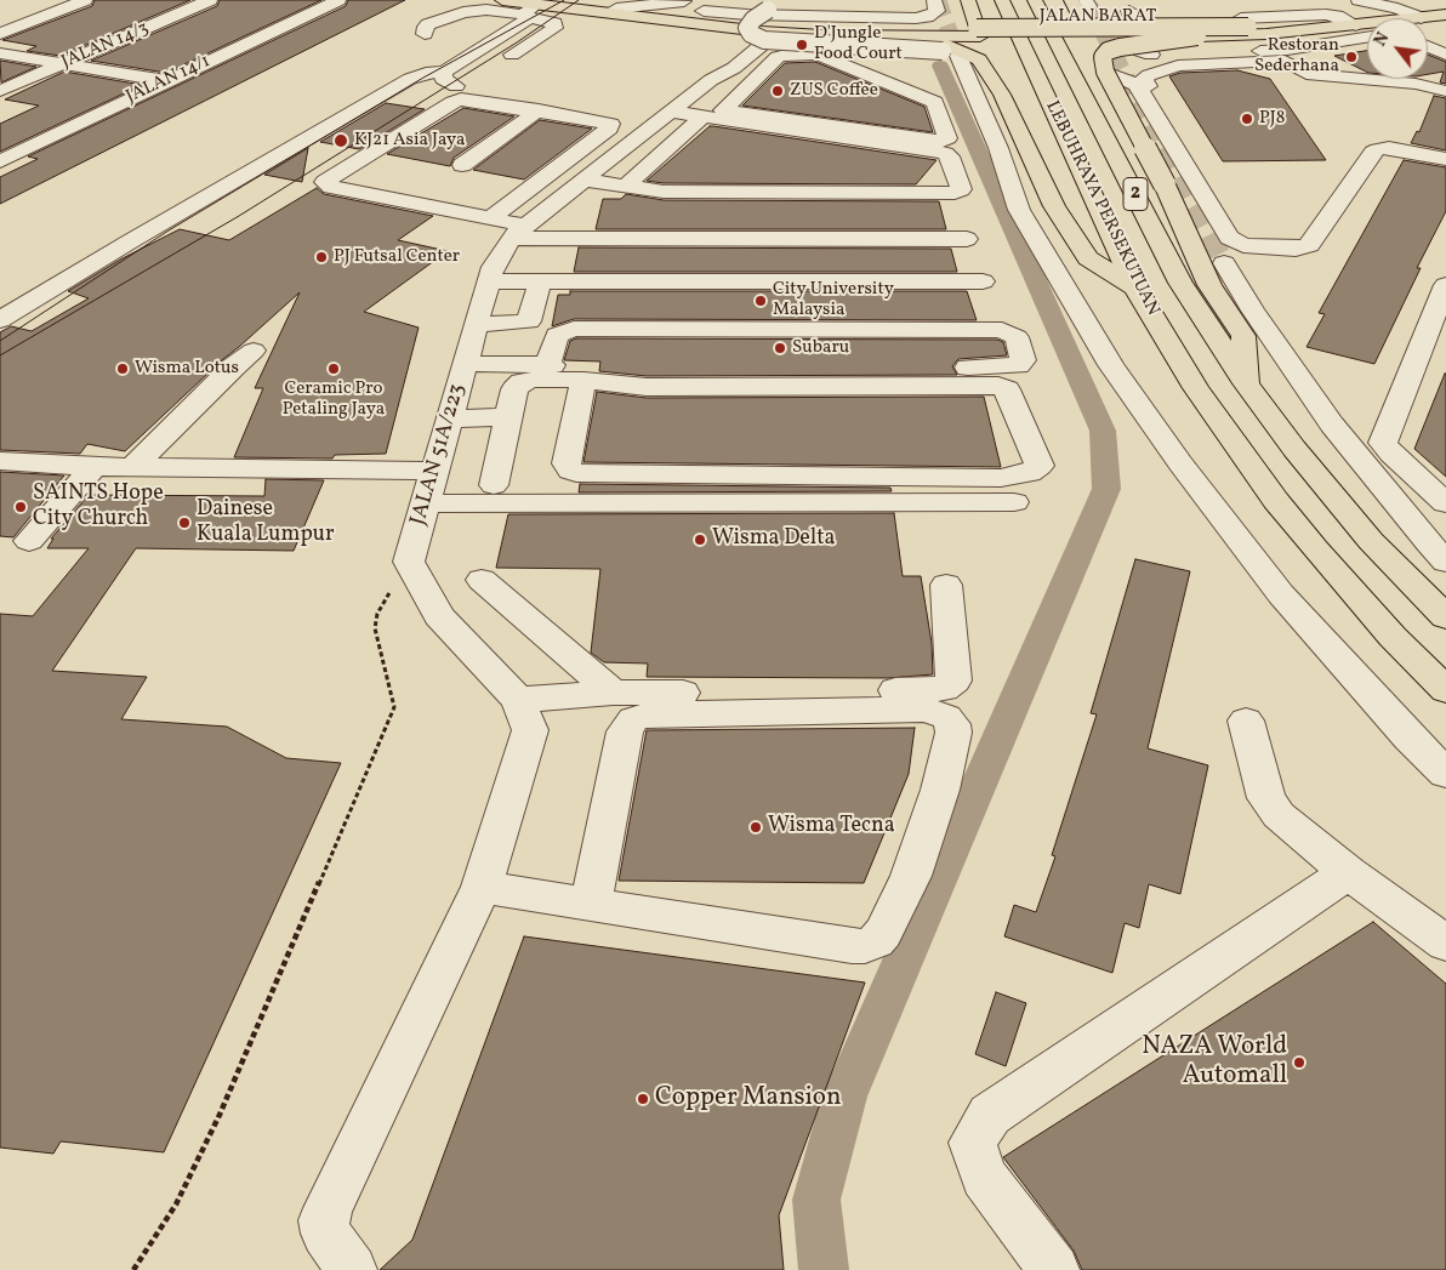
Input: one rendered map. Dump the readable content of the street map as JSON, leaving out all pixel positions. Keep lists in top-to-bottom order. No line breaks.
{"streets":{"main road":["JALAN BARAT","2","LEBUHRAYA PERSEKUTUAN"],"street":["JALAN 14/3","JALAN 14/1","JALAN 51A/223"]},"places":["D'Jungle Food Court","Restoran Sederhana","ZUS Coffee","PJ8","KJ21 Asia Jaya","PJ Futsal Center","City University Malaysia","Subaru","Wisma Lotus","Ceramic Pro Petaling Jaya","SAINTS Hope City Church","Dainese Kuala Lumpur","Wisma Delta","Wisma Tecna","NAZA World Automall","Copper Mansion"],"north":"top left"}
